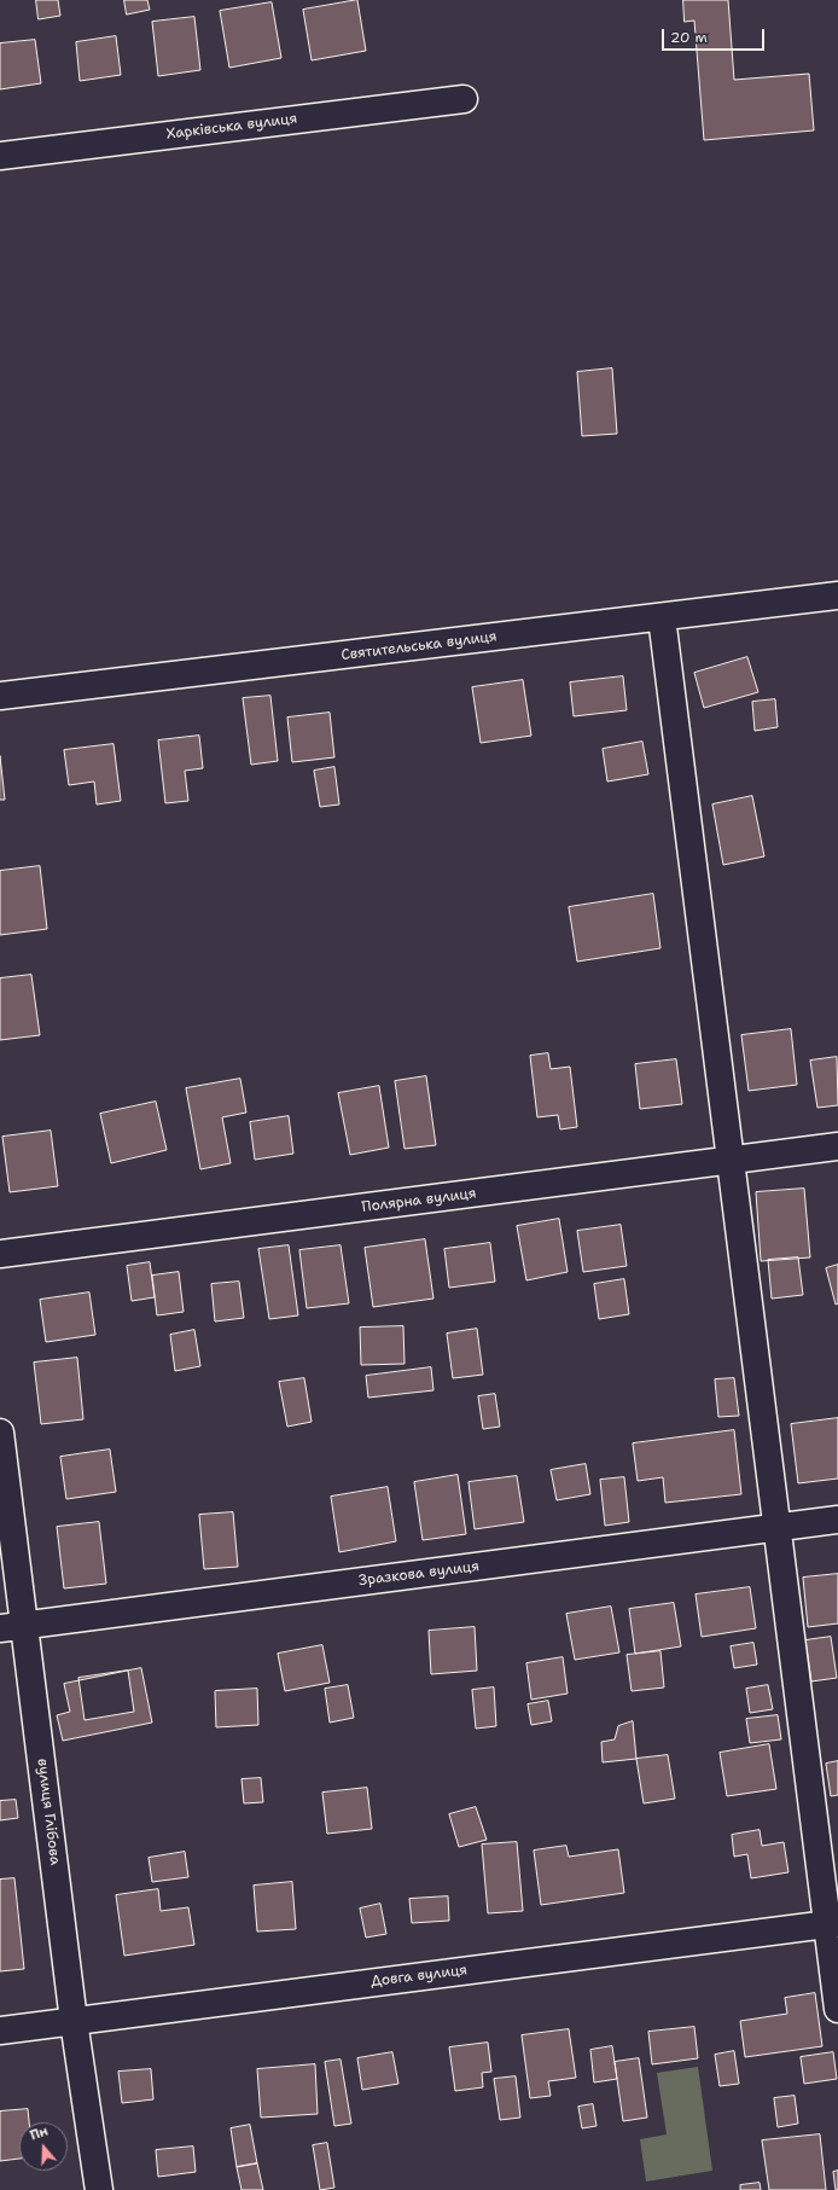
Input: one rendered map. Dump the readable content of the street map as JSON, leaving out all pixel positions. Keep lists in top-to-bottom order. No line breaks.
{"streets":{"street":["Харківська вулиця","Святительська вулиця","Полярна вулиця","Зразкова вулиця","вулиця Глібова","Довга вулиця"]},"crossings":[["Зразкова вулиця","вулиця Глібова"],["вулиця Глібова","Довга вулиця"]],"scale_bar":"20 m","north":"top"}
